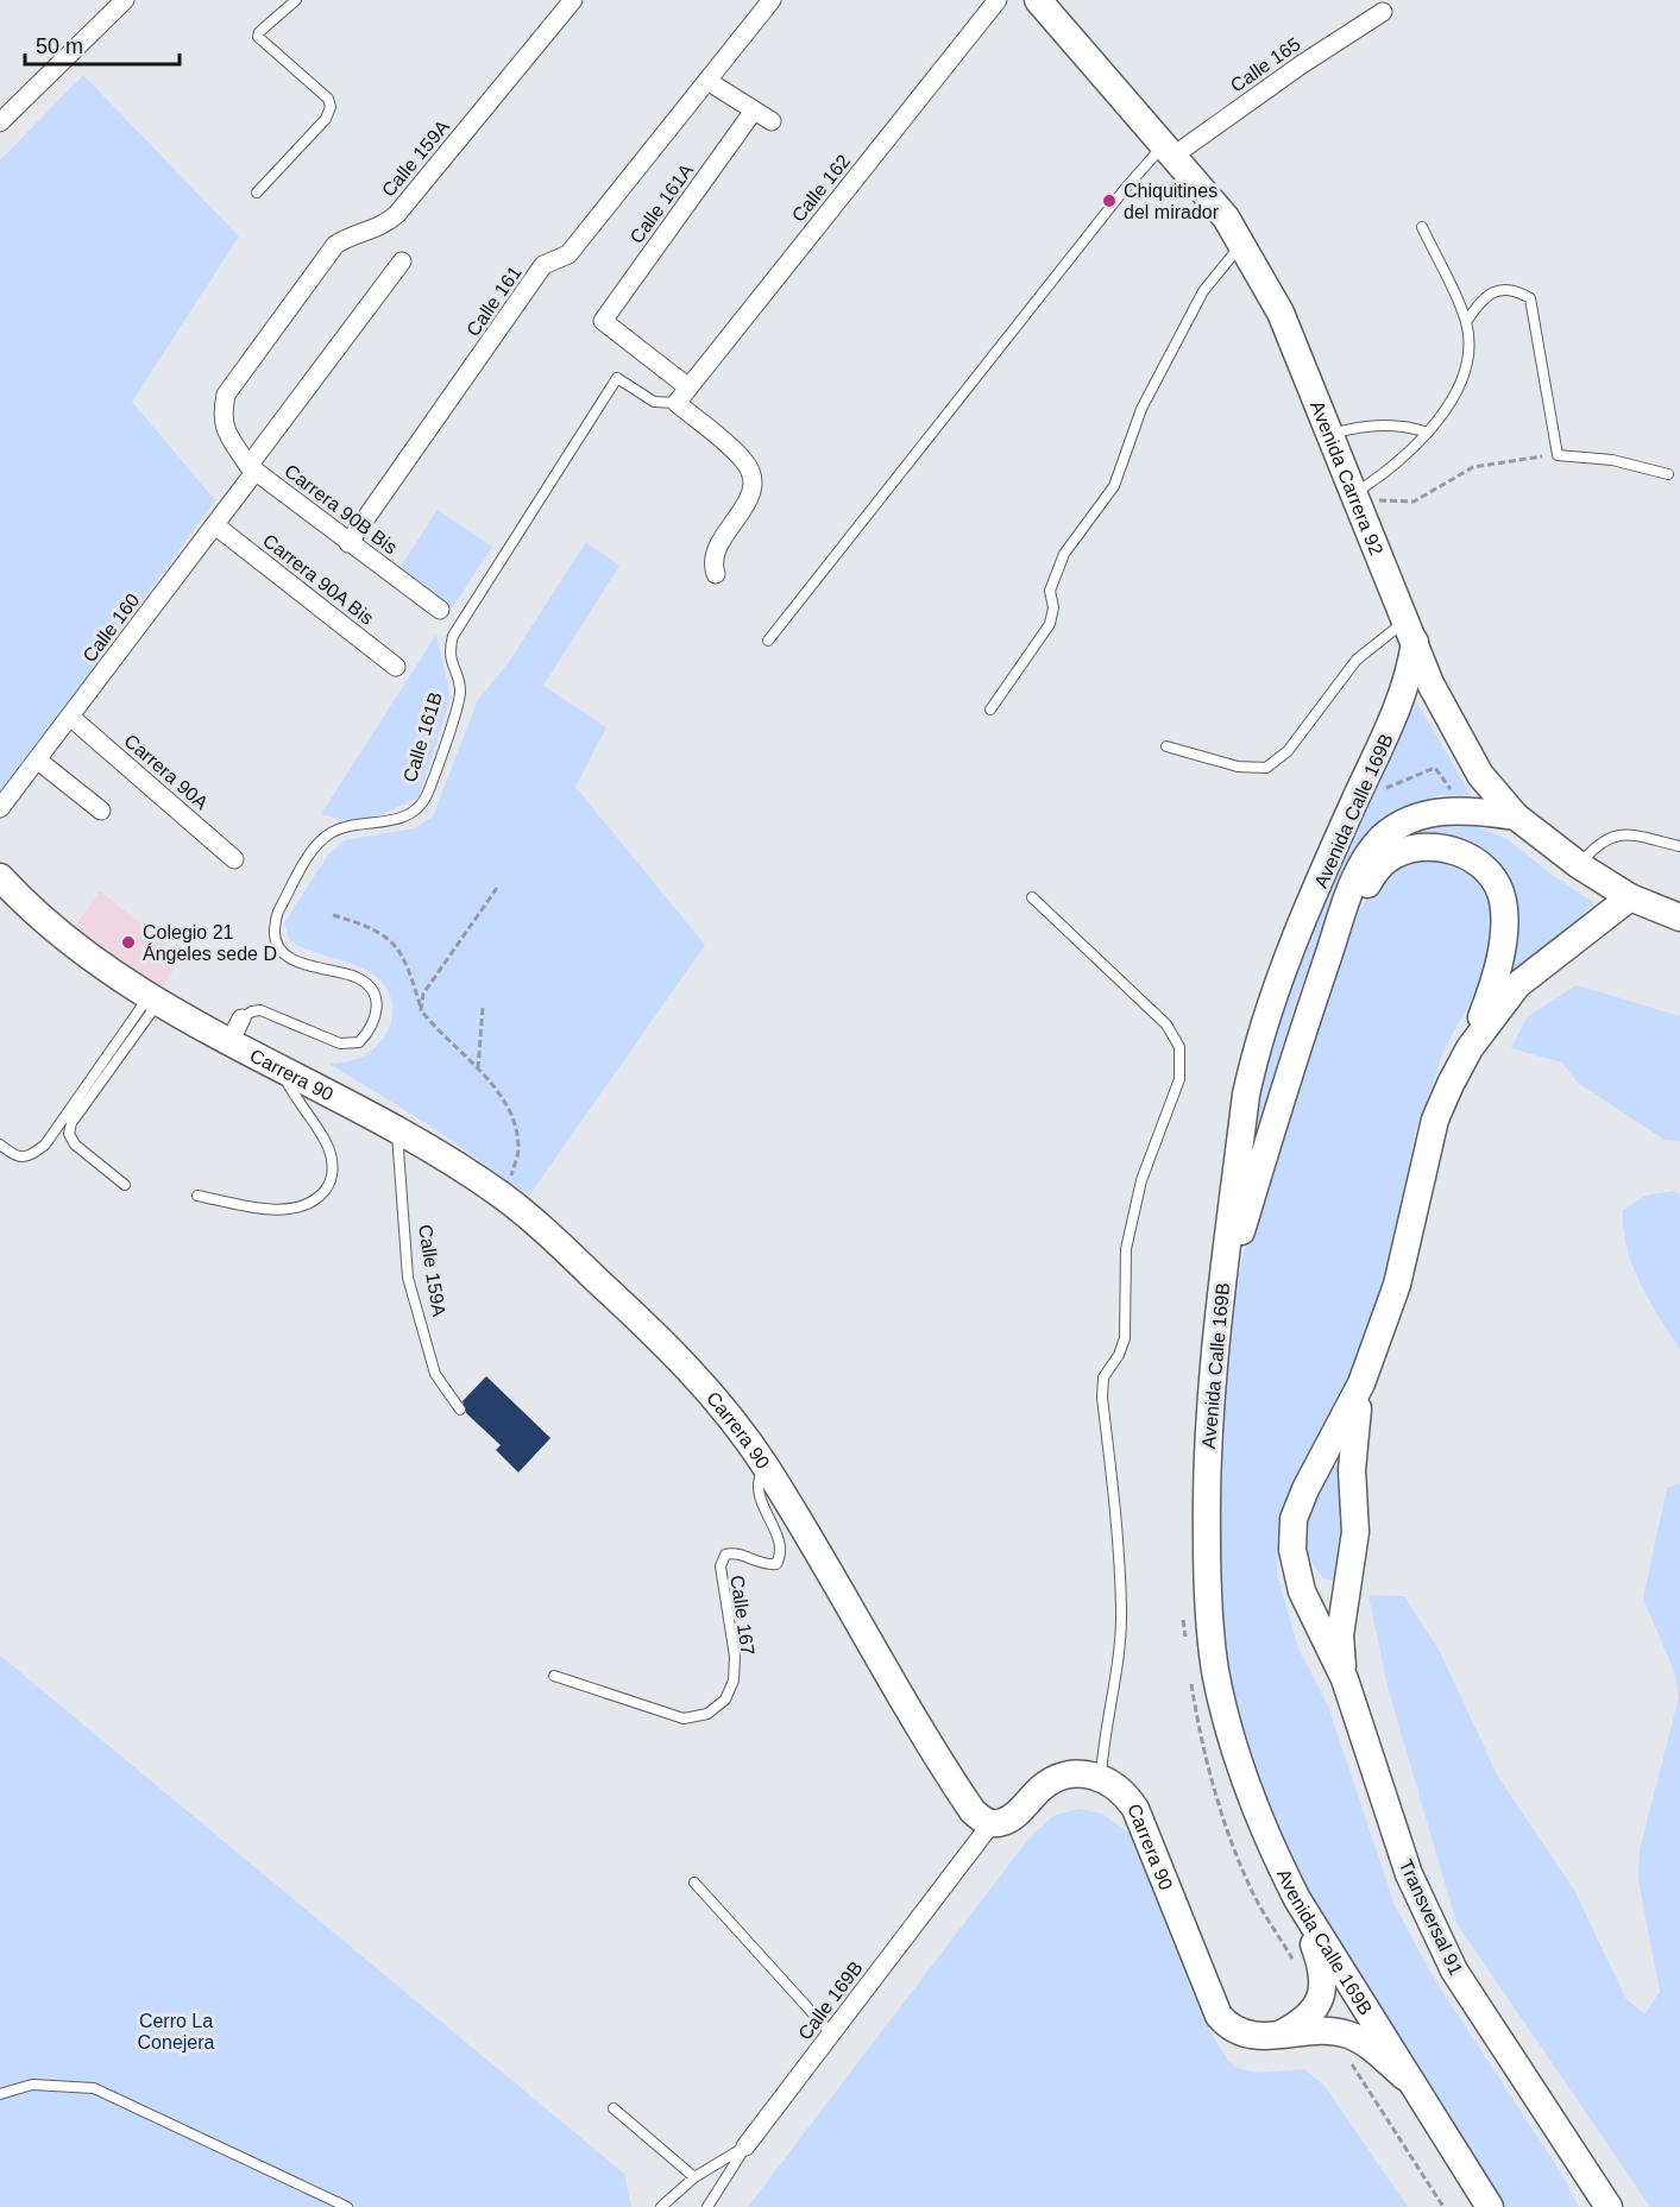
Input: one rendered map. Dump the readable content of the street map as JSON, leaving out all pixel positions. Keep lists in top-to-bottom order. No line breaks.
{"streets":{"main road":["Avenida Carrera 92","Avenida Calle 169B","Carrera 90","Transversal 91"],"street":["Calle 165","Calle 159A","Calle 162","Calle 161A","Calle 161","Carrera 90B Bis","Carrera 90A Bis","Calle 160","Carrera 90A","Calle 169B"],"lane":["Calle 161B","Calle 167"]},"crossings":[["Calle 165","Avenida Carrera 92"],["Calle 159A","Carrera 90B Bis"],["Calle 159A","Carrera 90"],["Calle 162","Calle 161A"],["Calle 162","Calle 161B"],["Calle 161","Carrera 90B Bis"],["Avenida Carrera 92","Avenida Calle 169B"],["Carrera 90B Bis","Calle 160"],["Carrera 90A Bis","Calle 160"],["Calle 160","Carrera 90A"],["Calle 161B","Carrera 90"],["Avenida Calle 169B","Carrera 90"],["Carrera 90","Calle 167"],["Carrera 90","Calle 169B"]],"parks":["Cerro La Conejera"],"places":["Chiquitines del mirador","Colegio 21 Ángeles sede D"],"scale_bar":"50 m"}
